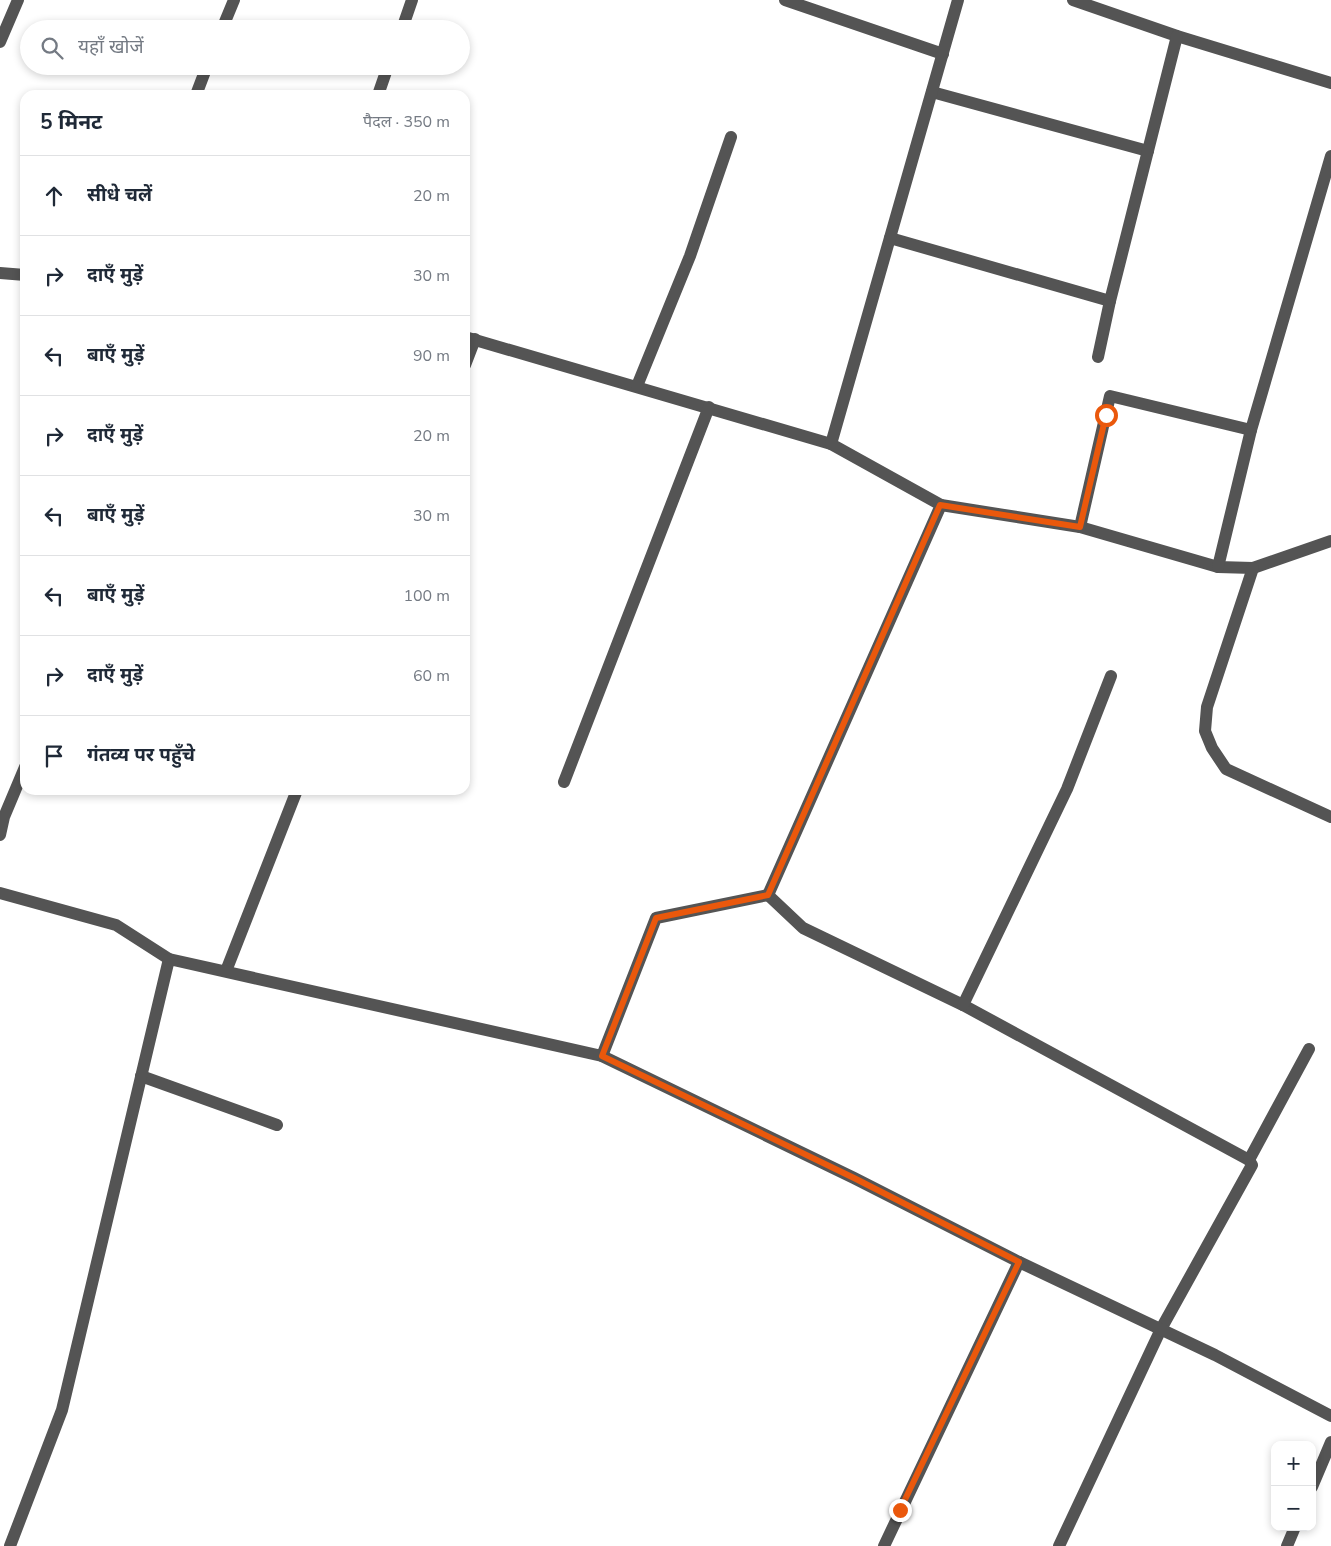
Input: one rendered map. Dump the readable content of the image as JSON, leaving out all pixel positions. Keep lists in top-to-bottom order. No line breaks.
{"page":{"search":"यहाँ खोजें","heading":["5 मिनट","पैदल · 350 m"],"list":[["सीधे चलें","20 m"],["दाएँ मुड़ें","30 m"],["बाएँ मुड़ें","90 m"],["दाएँ मुड़ें","20 m"],["बाएँ मुड़ें","30 m"],["बाएँ मुड़ें","100 m"],["दाएँ मुड़ें","60 m"],"गंतव्य पर पहुँचे"],"map_buttons":["+","−"]}}
